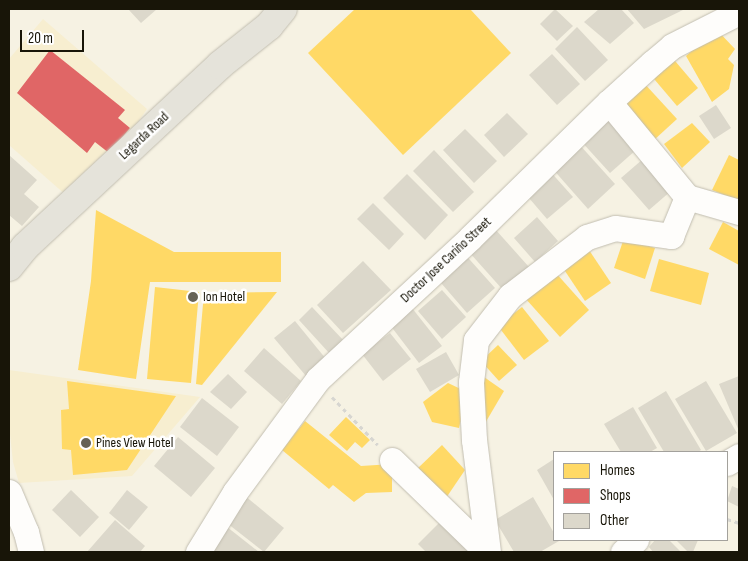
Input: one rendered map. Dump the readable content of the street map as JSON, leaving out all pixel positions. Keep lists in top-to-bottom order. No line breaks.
{"streets":{"main road":["Legarda Road"],"street":["Doctor Jose Cariño Street"]},"places":["Ion Hotel","Pines View Hotel"],"legend":["Homes","Shops","Other"],"scale_bar":"20 m"}
